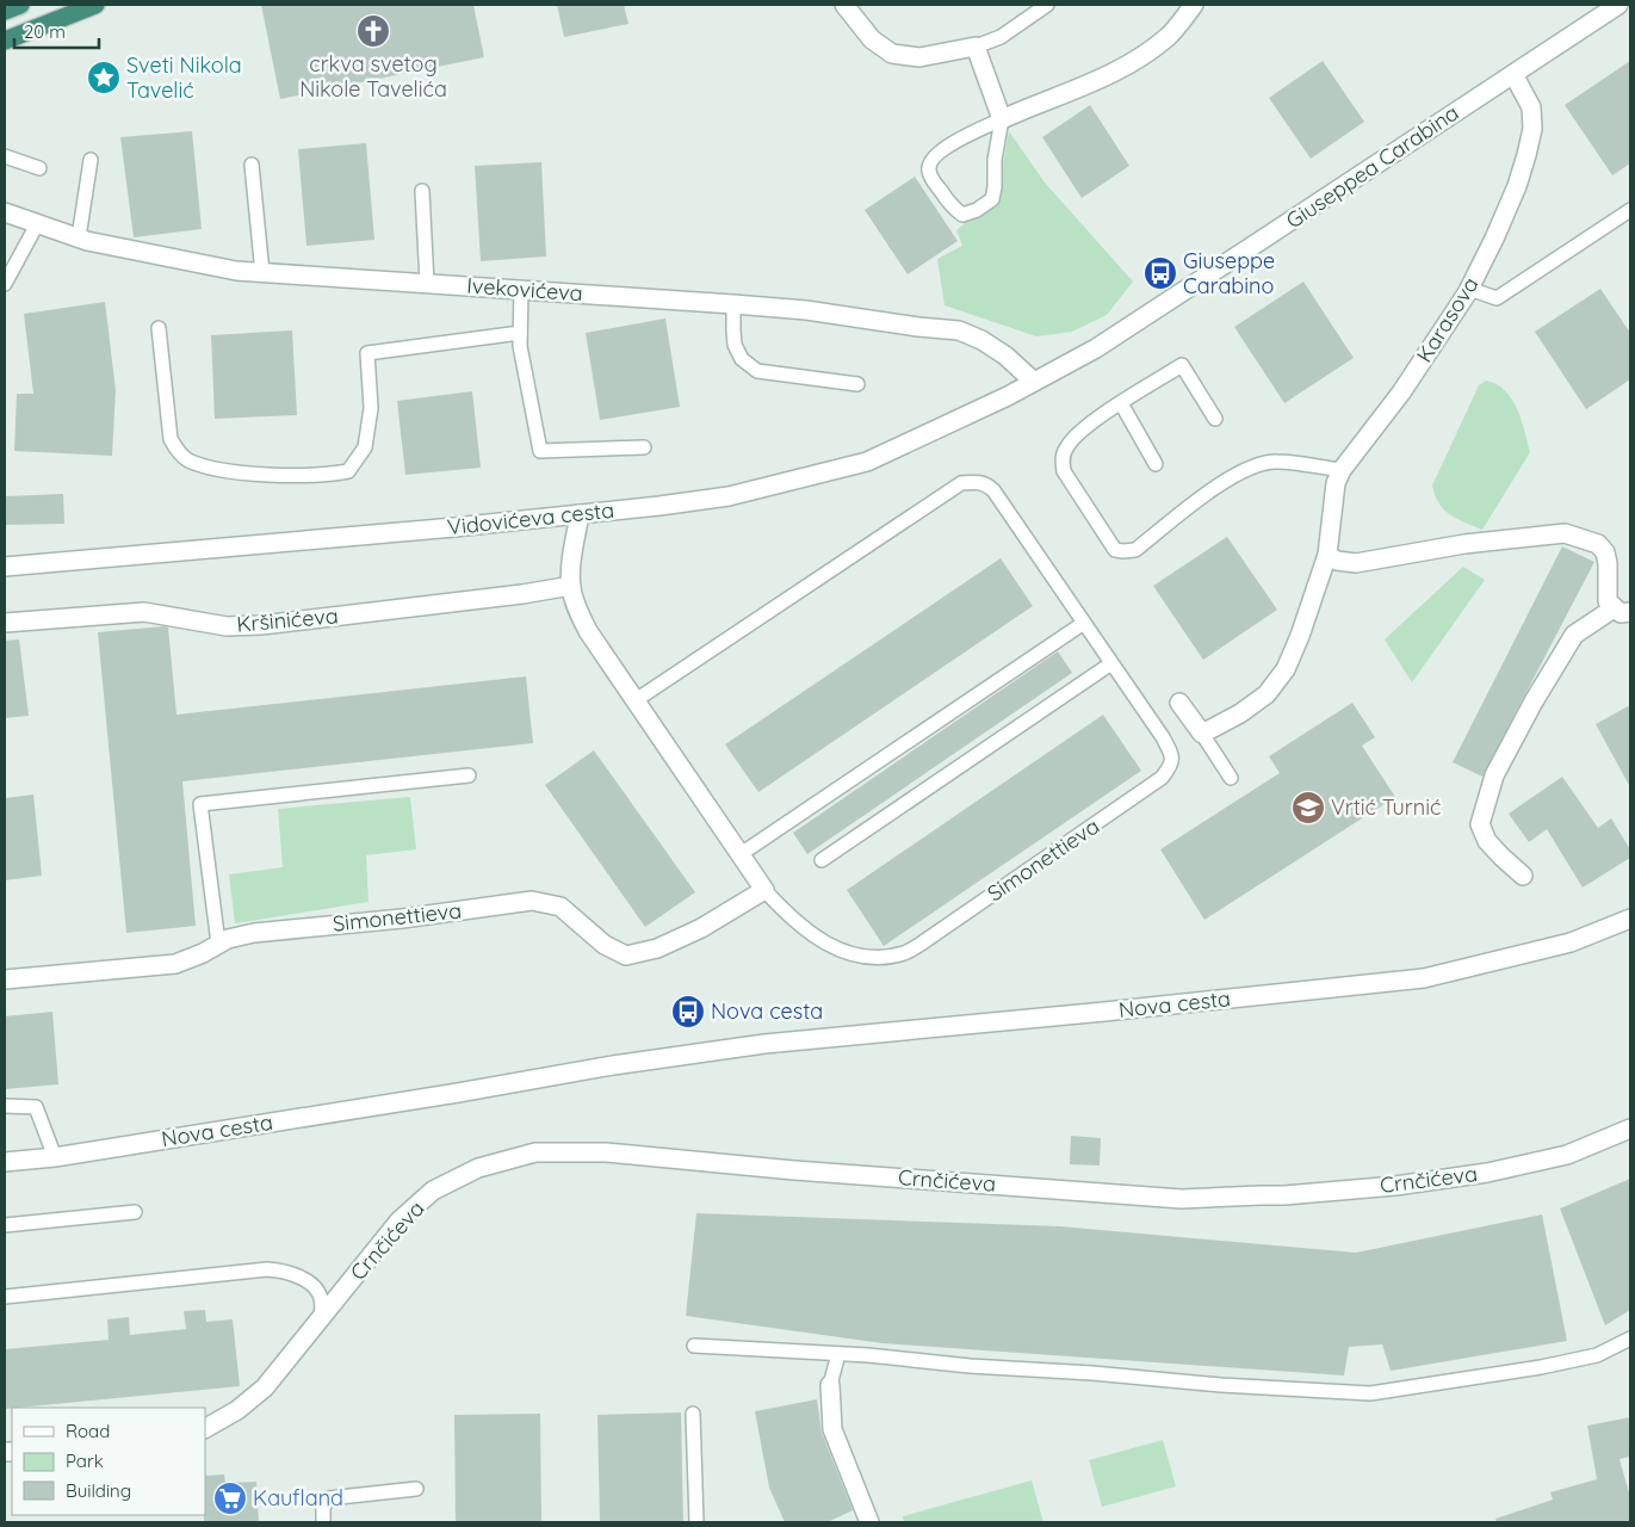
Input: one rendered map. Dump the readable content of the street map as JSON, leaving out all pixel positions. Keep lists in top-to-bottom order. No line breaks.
{"streets":{"street":["Giuseppea Carabina","Ivekovićeva","Karasova","Vidovićeva cesta","Kršinićeva","Simonettieva","Nova cesta","Crnčićeva"]},"crossings":[["Giuseppea Carabina","Ivekovićeva"],["Giuseppea Carabina","Karasova"],["Giuseppea Carabina","Vidovićeva cesta"],["Ivekovićeva","Vidovićeva cesta"],["Vidovićeva cesta","Simonettieva"],["Kršinićeva","Simonettieva"]],"places":{"church":["crkva svetog Nikole Tavelića"],"place":["Sveti Nikola Tavelić"],"bus stop":["Giuseppe Carabino","Nova cesta"],"school or university":["Vrtić Turnić"],"supermarket":["Kaufland"]},"legend":["Road","Park","Building"],"scale_bar":"20 m"}
